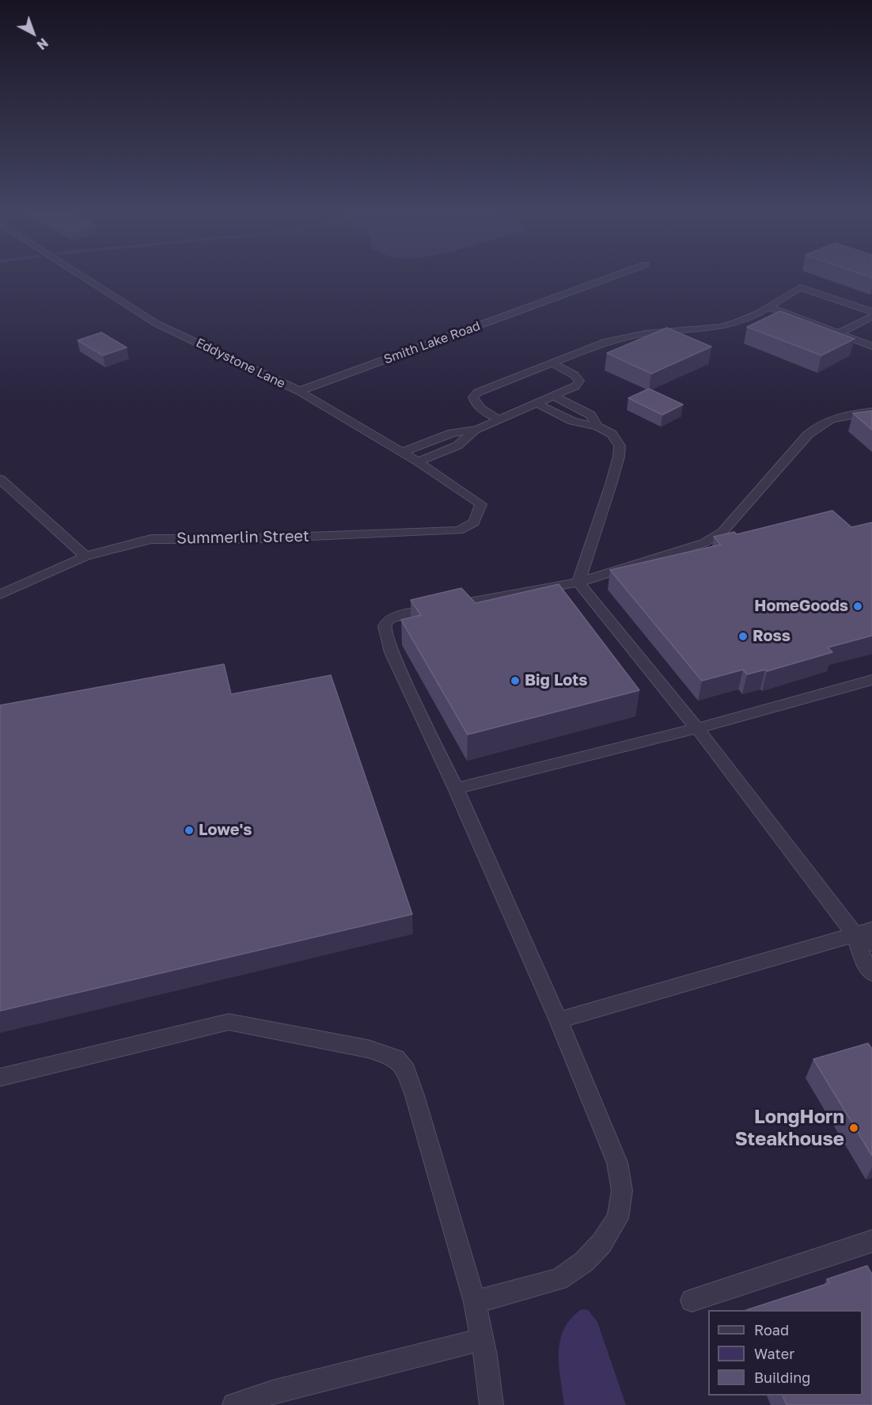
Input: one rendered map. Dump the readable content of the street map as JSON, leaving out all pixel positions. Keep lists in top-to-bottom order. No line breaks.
{"streets":{"street":["Smith Lake Road","Eddystone Lane","Summerlin Street"]},"crossings":[["Smith Lake Road","Eddystone Lane"],["Eddystone Lane","Summerlin Street"]],"places":["HomeGoods","Ross","Big Lots","Lowe's","LongHorn Steakhouse"],"legend":["Road","Water","Building"],"north":"bottom right"}
